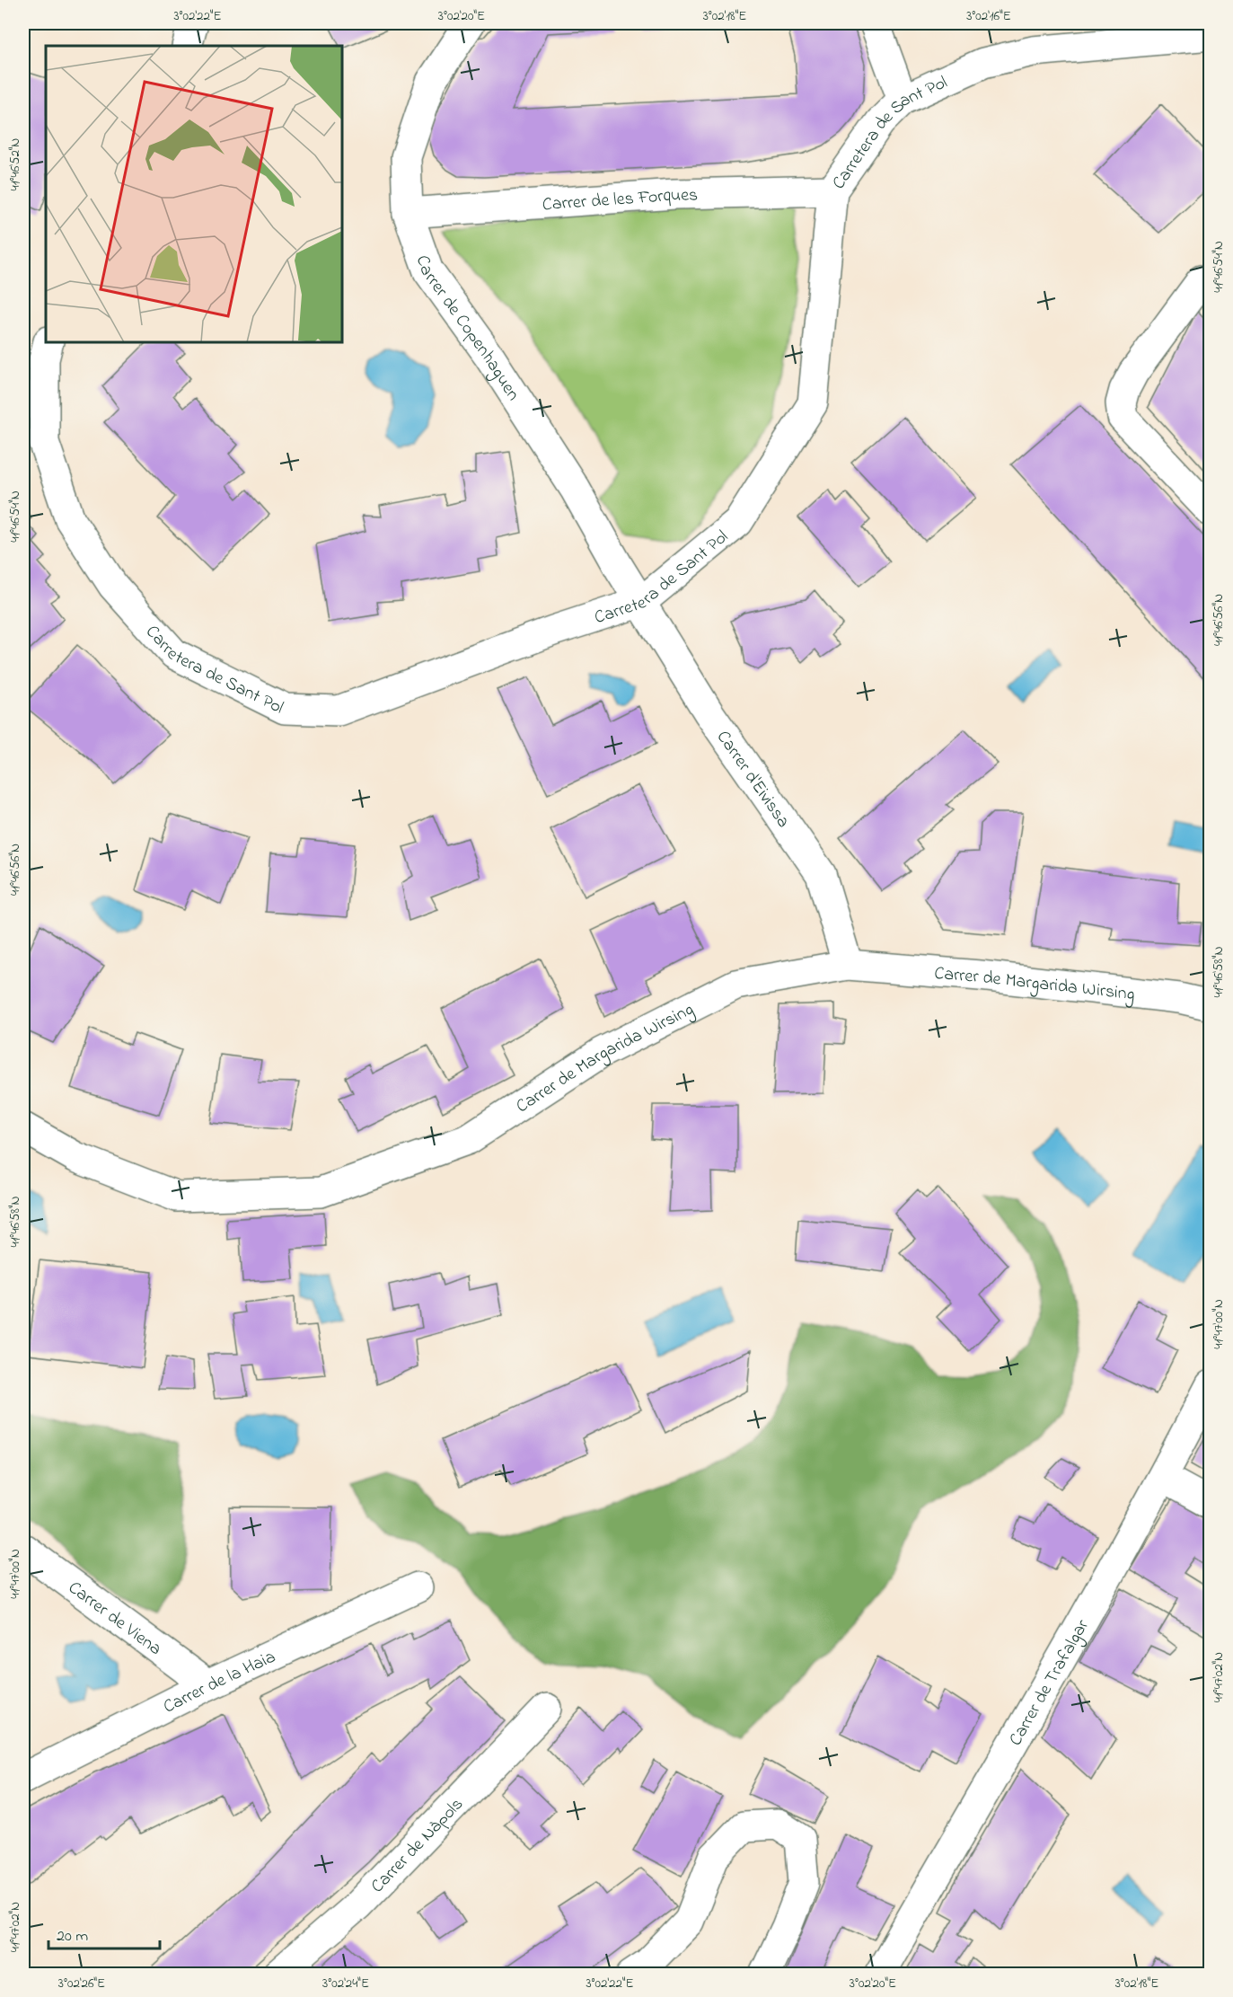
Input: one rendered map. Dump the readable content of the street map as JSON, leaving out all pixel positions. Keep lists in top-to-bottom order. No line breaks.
{"streets":{"street":["Carretera de Sant Pol","Carrer de les Forques","Carrer de Copenhaguen","Carrer d'Eivissa","Carrer de Margarida Wirsing","Carrer de Viena","Carrer de la Haia","Carrer de Trafalgar","Carrer de Nàpols"]},"crossings":[["Carretera de Sant Pol","Carrer de les Forques"],["Carretera de Sant Pol","Carrer de Copenhaguen"],["Carretera de Sant Pol","Carrer d'Eivissa"],["Carrer de les Forques","Carrer de Copenhaguen"],["Carrer de Copenhaguen","Carrer d'Eivissa"],["Carrer d'Eivissa","Carrer de Margarida Wirsing"],["Carrer de Viena","Carrer de la Haia"]],"scale_bar":"20 m","coordinates":["3°02'22\"E","3°02'20\"E","3°02'18\"E","3°02'16\"E","41°46'52\"N","41°46'54\"N","41°46'56\"N","41°46'58\"N","41°47'00\"N","41°47'02\"N","3°02'26\"E","3°02'24\"E"]}
